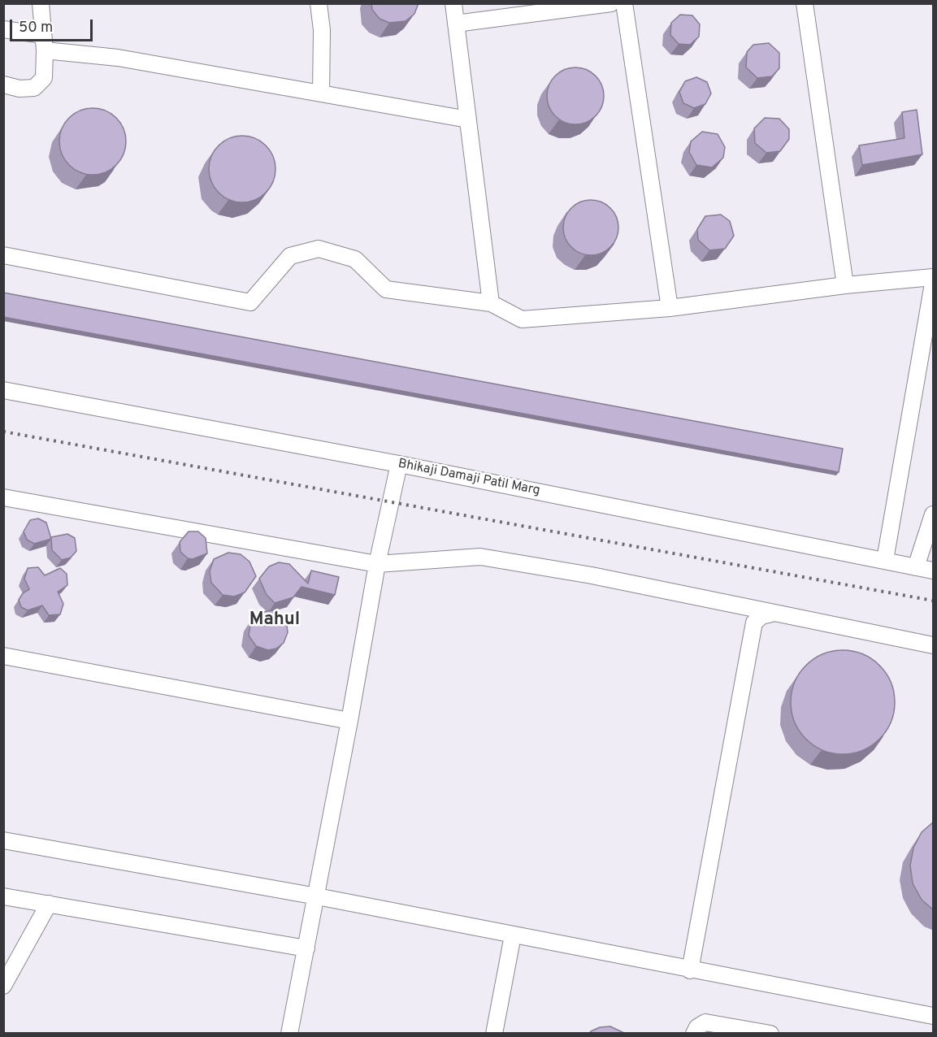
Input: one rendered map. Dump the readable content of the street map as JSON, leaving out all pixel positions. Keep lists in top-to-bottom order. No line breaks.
{"streets":{"street":["Bhikaji Damaji Patil Marg"]},"districts":["Mahul"],"scale_bar":"50 m"}
